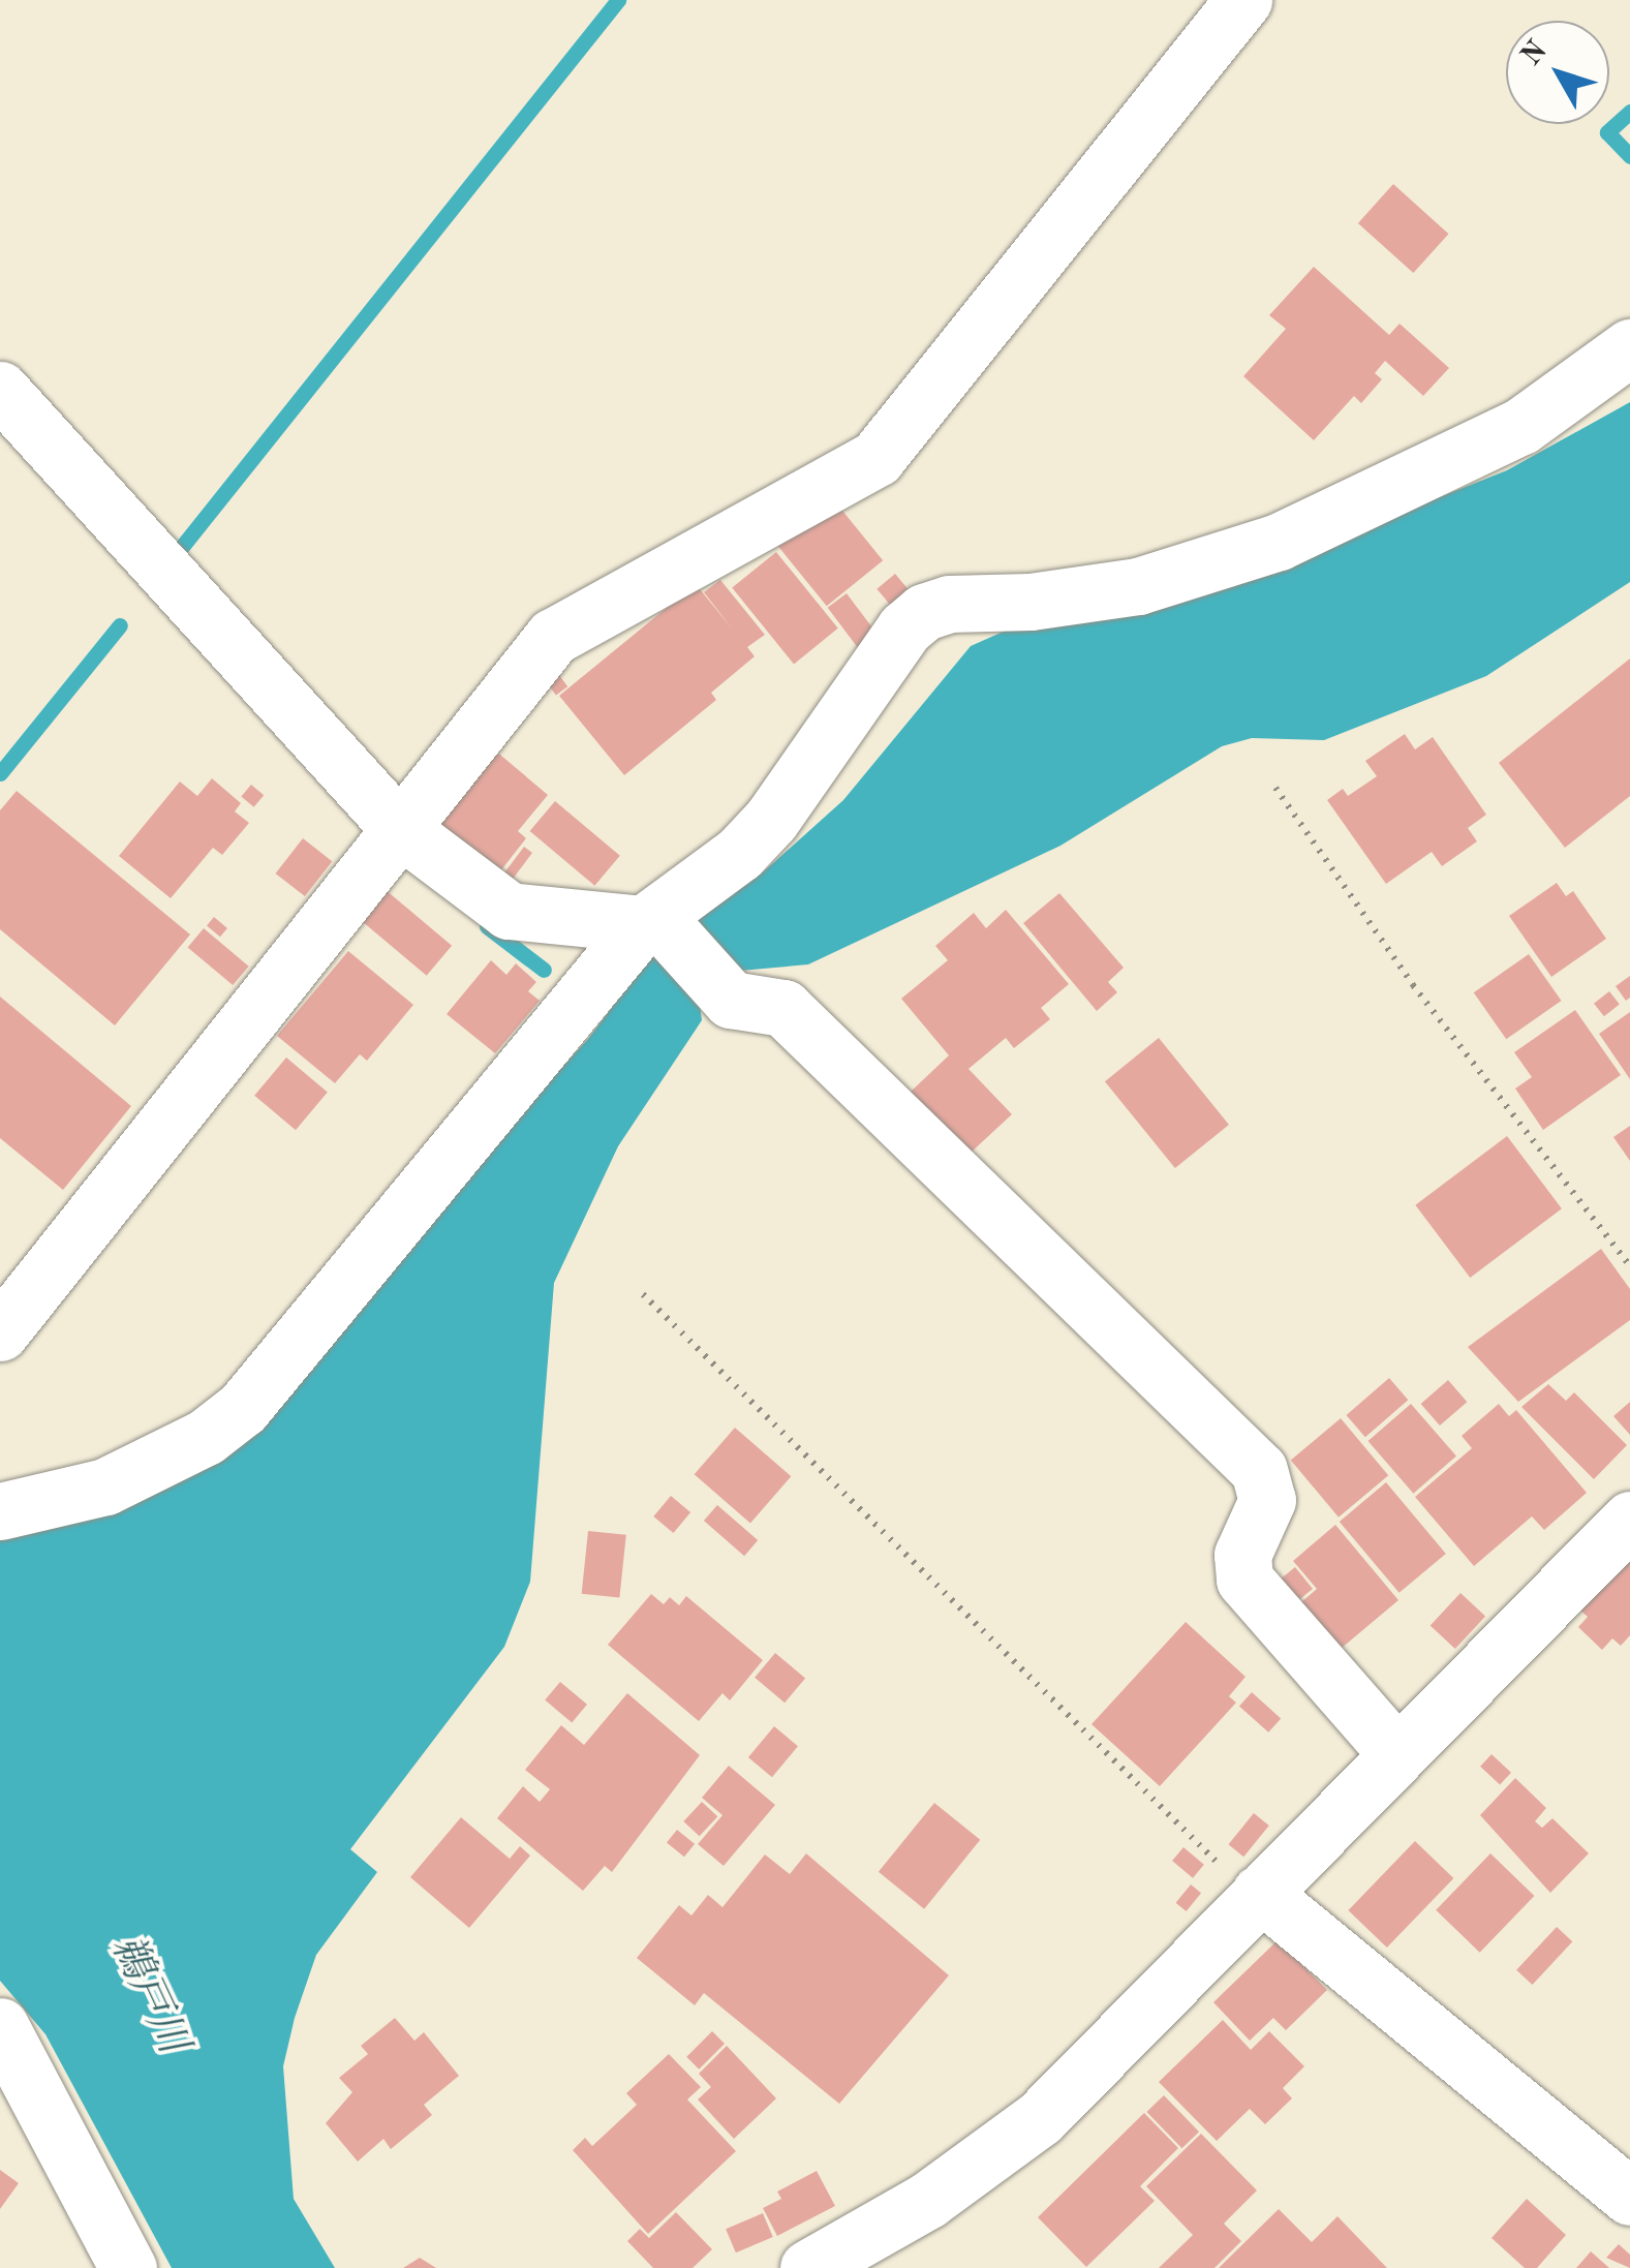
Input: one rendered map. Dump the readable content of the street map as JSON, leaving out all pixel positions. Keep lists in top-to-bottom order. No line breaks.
{"water":["鵜戸川"],"north":"top left"}
